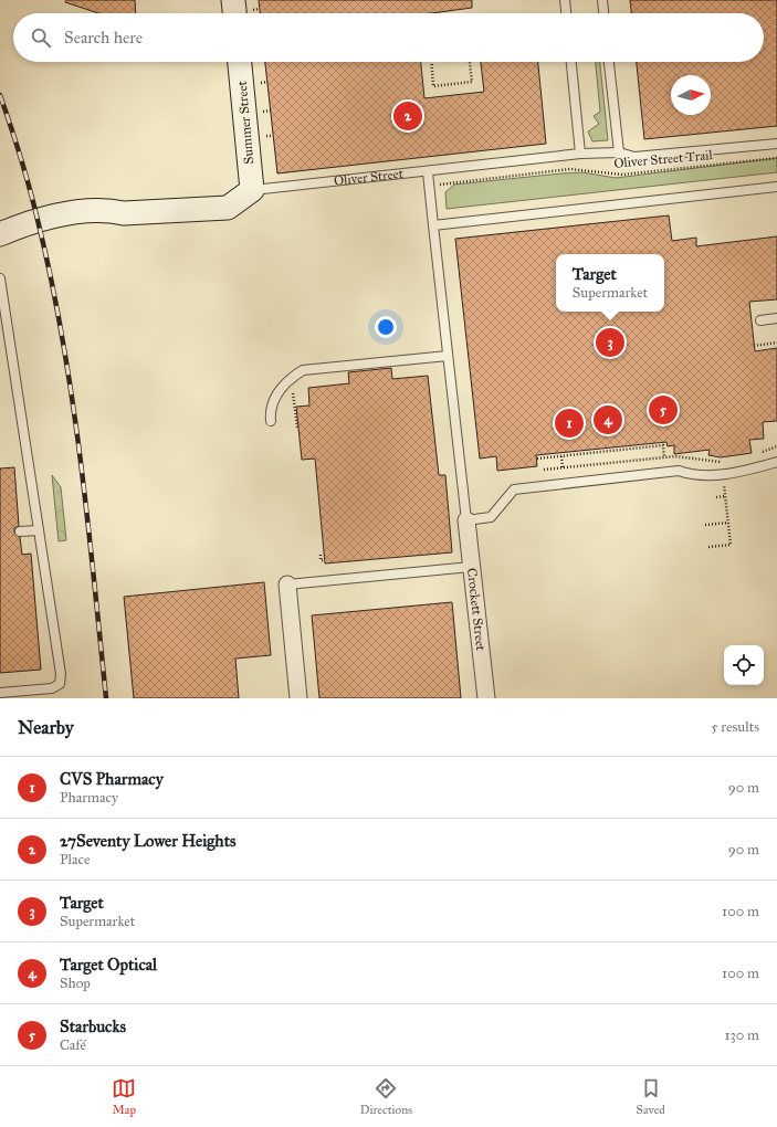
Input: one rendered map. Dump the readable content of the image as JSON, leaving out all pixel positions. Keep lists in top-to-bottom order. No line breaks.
{"streets":{"street":["Summer Street","Crockett Street"],"lane":["Oliver Street"],"path":["Oliver Street Trail"]},"crossings":[["Summer Street","Oliver Street"]],"north":"right","page":{"search":"Search here","pins":["2","3","5","4","1"],"popup":["Target","Supermarket"],"heading":["Nearby","5 results"],"list":[{"mark":"1","name":"CVS Pharmacy","note":"Pharmacy","value":"90 m"},{"mark":"2","name":"27Seventy Lower Heights","note":"Place","value":"90 m"},{"mark":"3","name":"Target","note":"Supermarket","value":"100 m"},{"mark":"4","name":"Target Optical","note":"Shop","value":"100 m"},{"mark":"5","name":"Starbucks","note":"Café","value":"130 m"}],"nav":["Map","Directions","Saved"]}}
